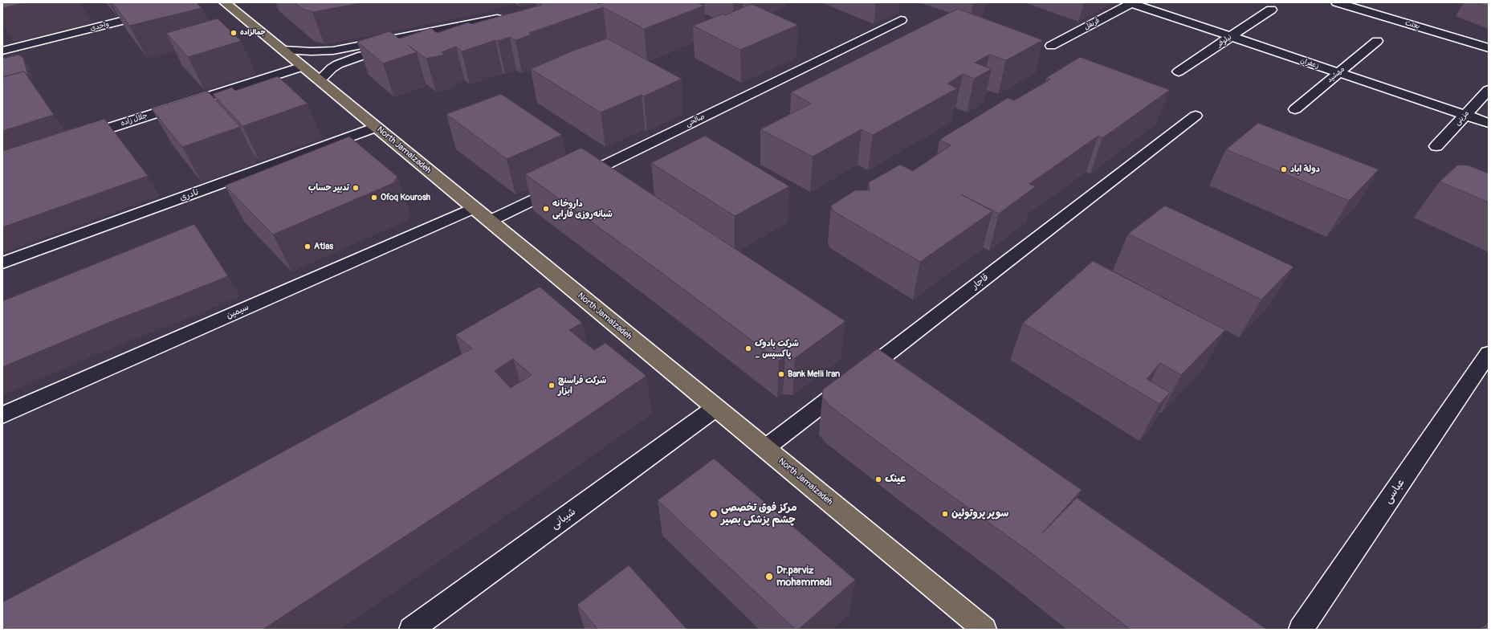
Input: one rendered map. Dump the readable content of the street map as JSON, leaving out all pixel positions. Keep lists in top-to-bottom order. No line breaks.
{"streets":{"main road":["North Jamalzadeh"],"street":["قرنفل","بعثت","واحدی","نیلوفر","زعفران","مهشید","مزینی","جلال زاده","صالحی","نادری","قاجار","سیمین","عباسی","شیبانی"]},"crossings":[["قرنفل","زعفران"],["نیلوفر","زعفران"],["زعفران","مهشید"],["زعفران","مزینی"],["جلال زاده","North Jamalzadeh"],["صالحی","North Jamalzadeh"],["North Jamalzadeh","نادری"],["North Jamalzadeh","قاجار"],["North Jamalzadeh","سیمین"],["North Jamalzadeh","شیبانی"]],"places":["جمالزاده","دولة اباد","تدبیر حساب","Ofoq Kourosh","داروخانه شبانه‌روزی فارابی","Atlas","شرکت بادوک _ پاکسیس","Bank Melli Iran","شرکت فراسنج ابزار","عینک","مرکز فوق تخصصی چشم پزشکی بصیر","سوپر پروتوئین","Dr.parviz mohammadi"]}
